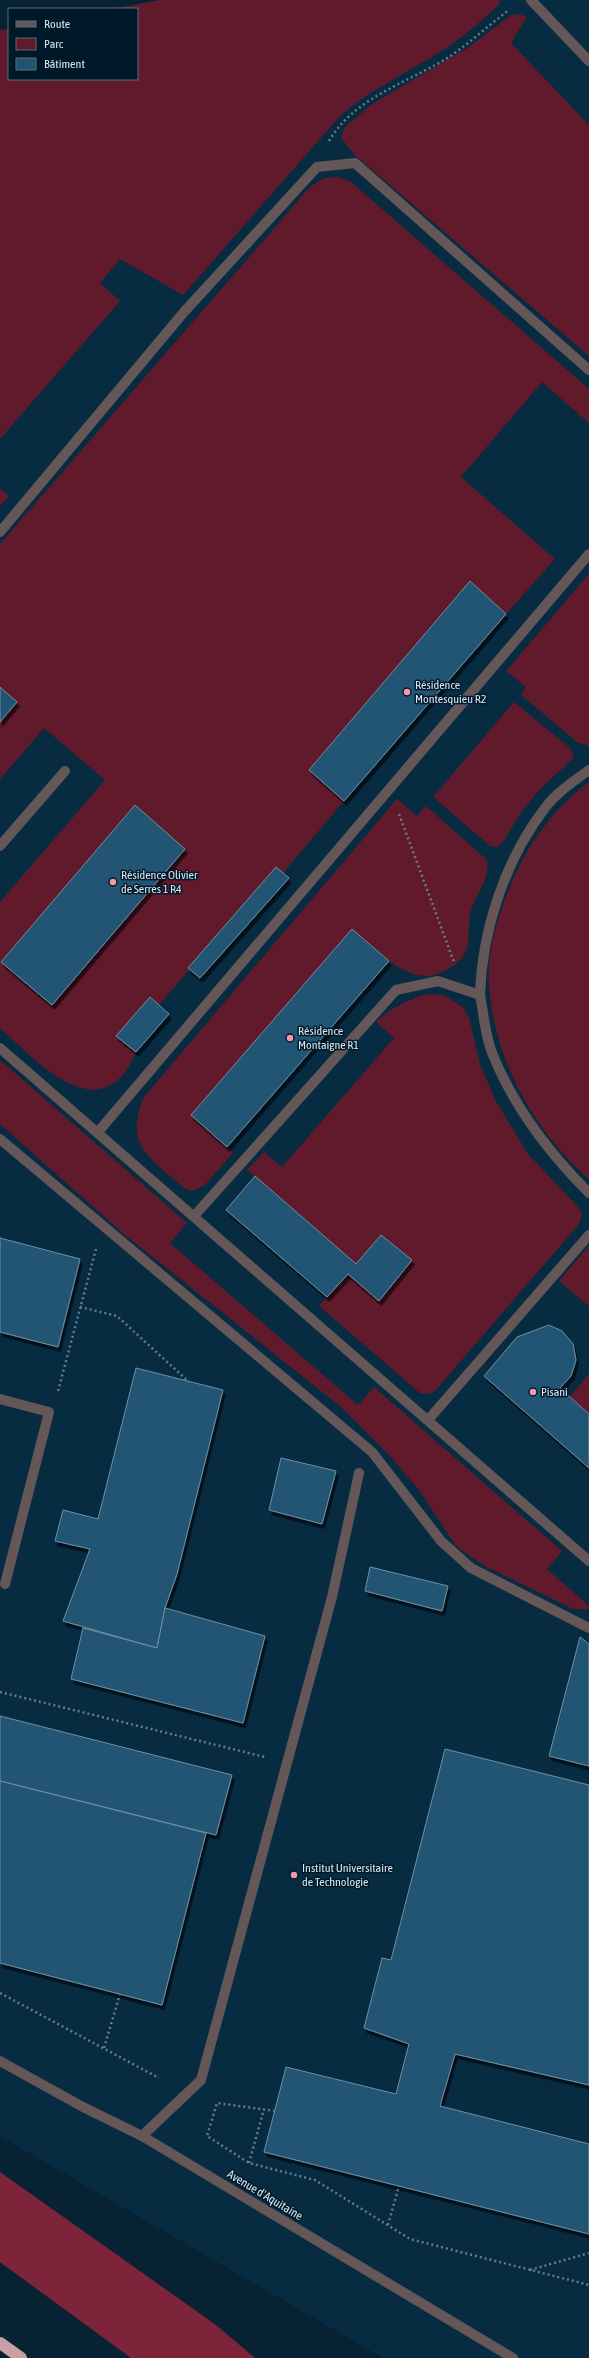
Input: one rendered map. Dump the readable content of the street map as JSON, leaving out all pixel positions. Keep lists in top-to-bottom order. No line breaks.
{"streets":{"street":["Avenue d'Aquitaine"]},"places":["Résidence Montesquieu R2","Résidence Olivier de Serres 1 R4","Résidence Montaigne R1","Pisani","Institut Universitaire de Technologie"],"legend":["Route","Parc","Bâtiment"]}
